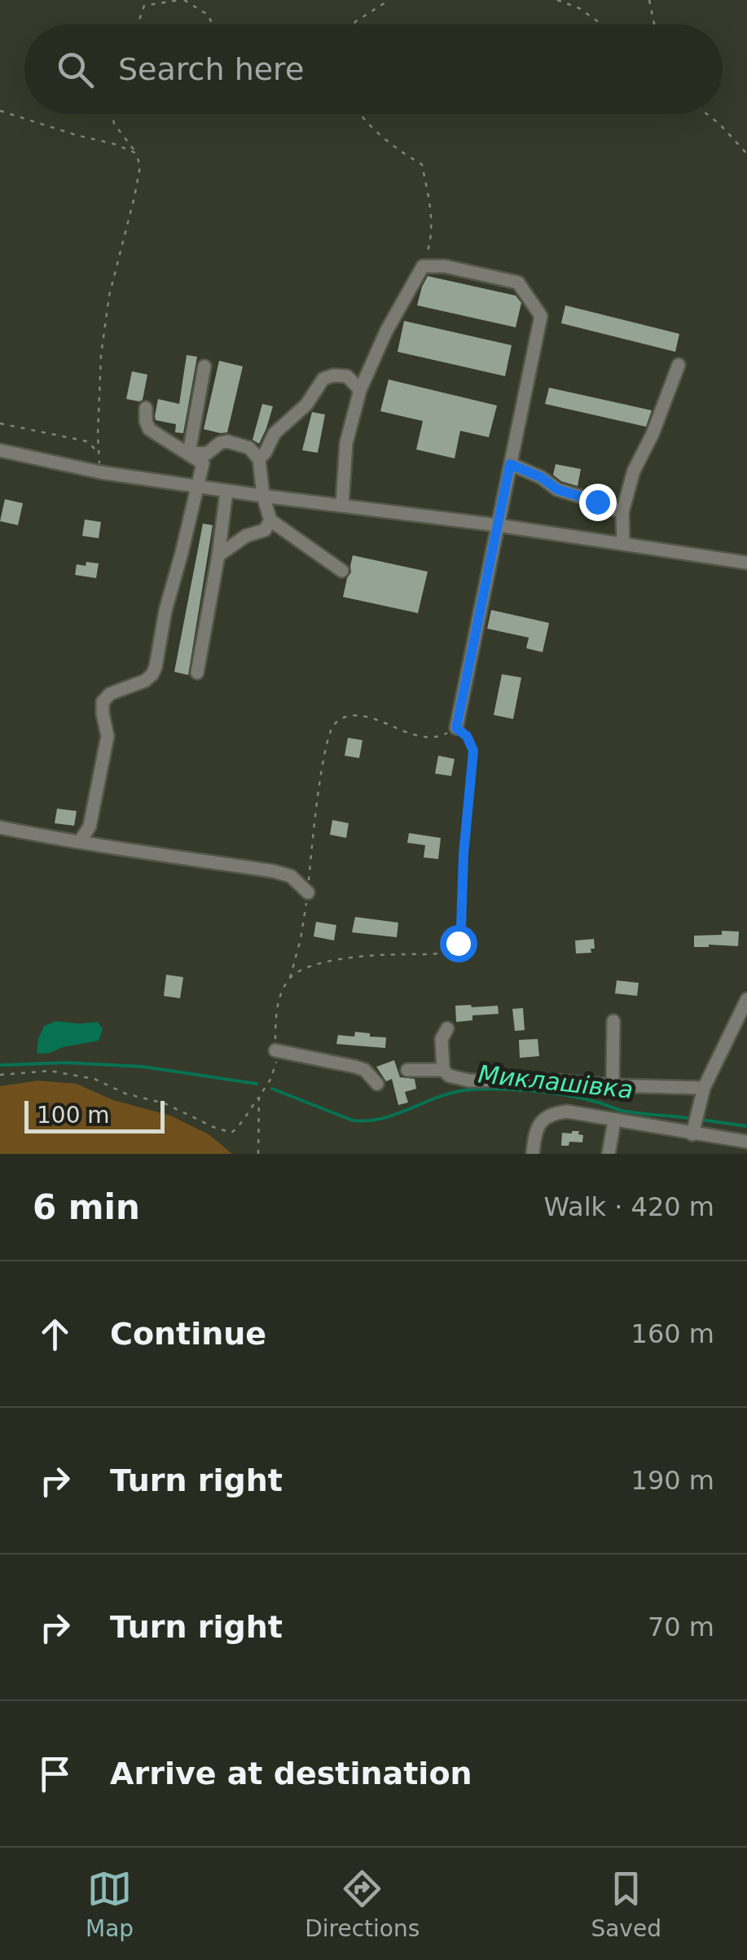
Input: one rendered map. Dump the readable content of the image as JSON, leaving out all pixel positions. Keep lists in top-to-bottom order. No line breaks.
{"water":["Миклашівка"],"scale_bar":"100 m","page":{"search":"Search here","scale":"100 m","heading":["6 min","Walk · 420 m"],"list":[["Continue","160 m"],["Turn right","190 m"],["Turn right","70 m"],"Arrive at destination"],"nav":["Map","Directions","Saved"]}}
